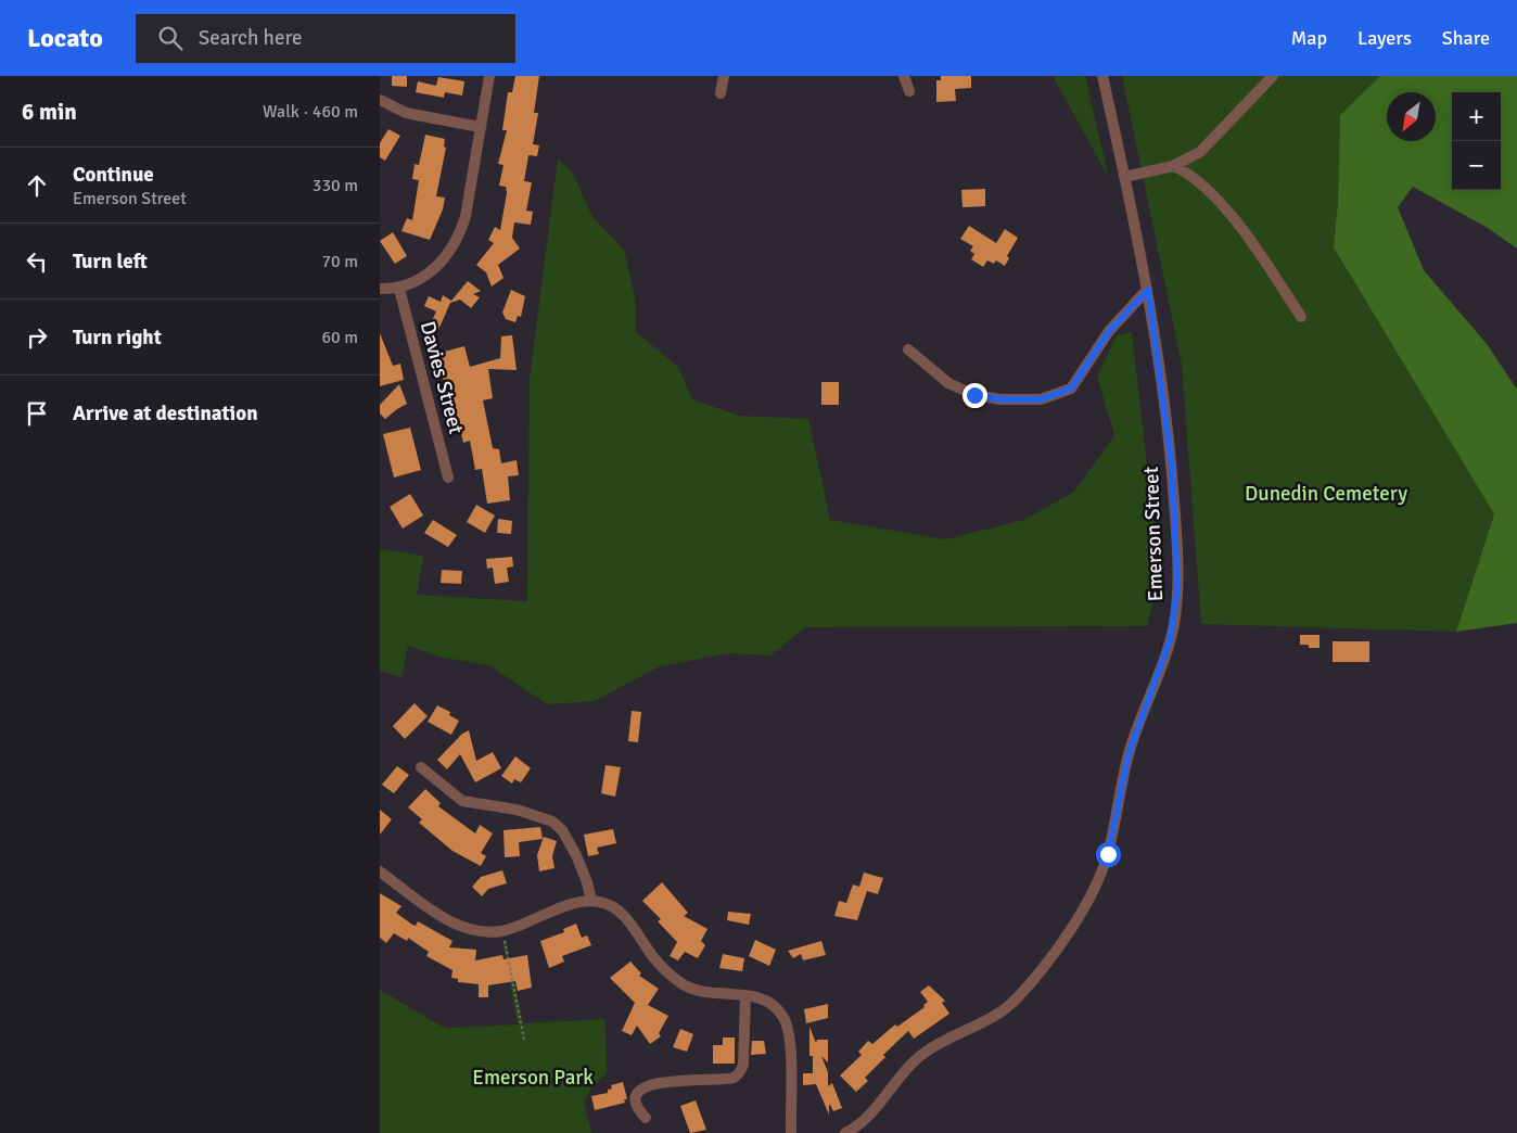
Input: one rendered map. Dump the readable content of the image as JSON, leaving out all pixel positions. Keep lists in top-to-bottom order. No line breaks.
{"streets":{"street":["Davies Street","Emerson Street"]},"parks":["Dunedin Cemetery","Emerson Park"],"north":"bottom left","page":{"header":"Locato","search":"Search here","nav":["Map","Layers","Share"],"heading":["6 min","Walk · 460 m"],"map_buttons":["+","−"],"list":[["Continue","Emerson Street","330 m"],["Turn left","70 m"],["Turn right","60 m"],"Arrive at destination"]}}
